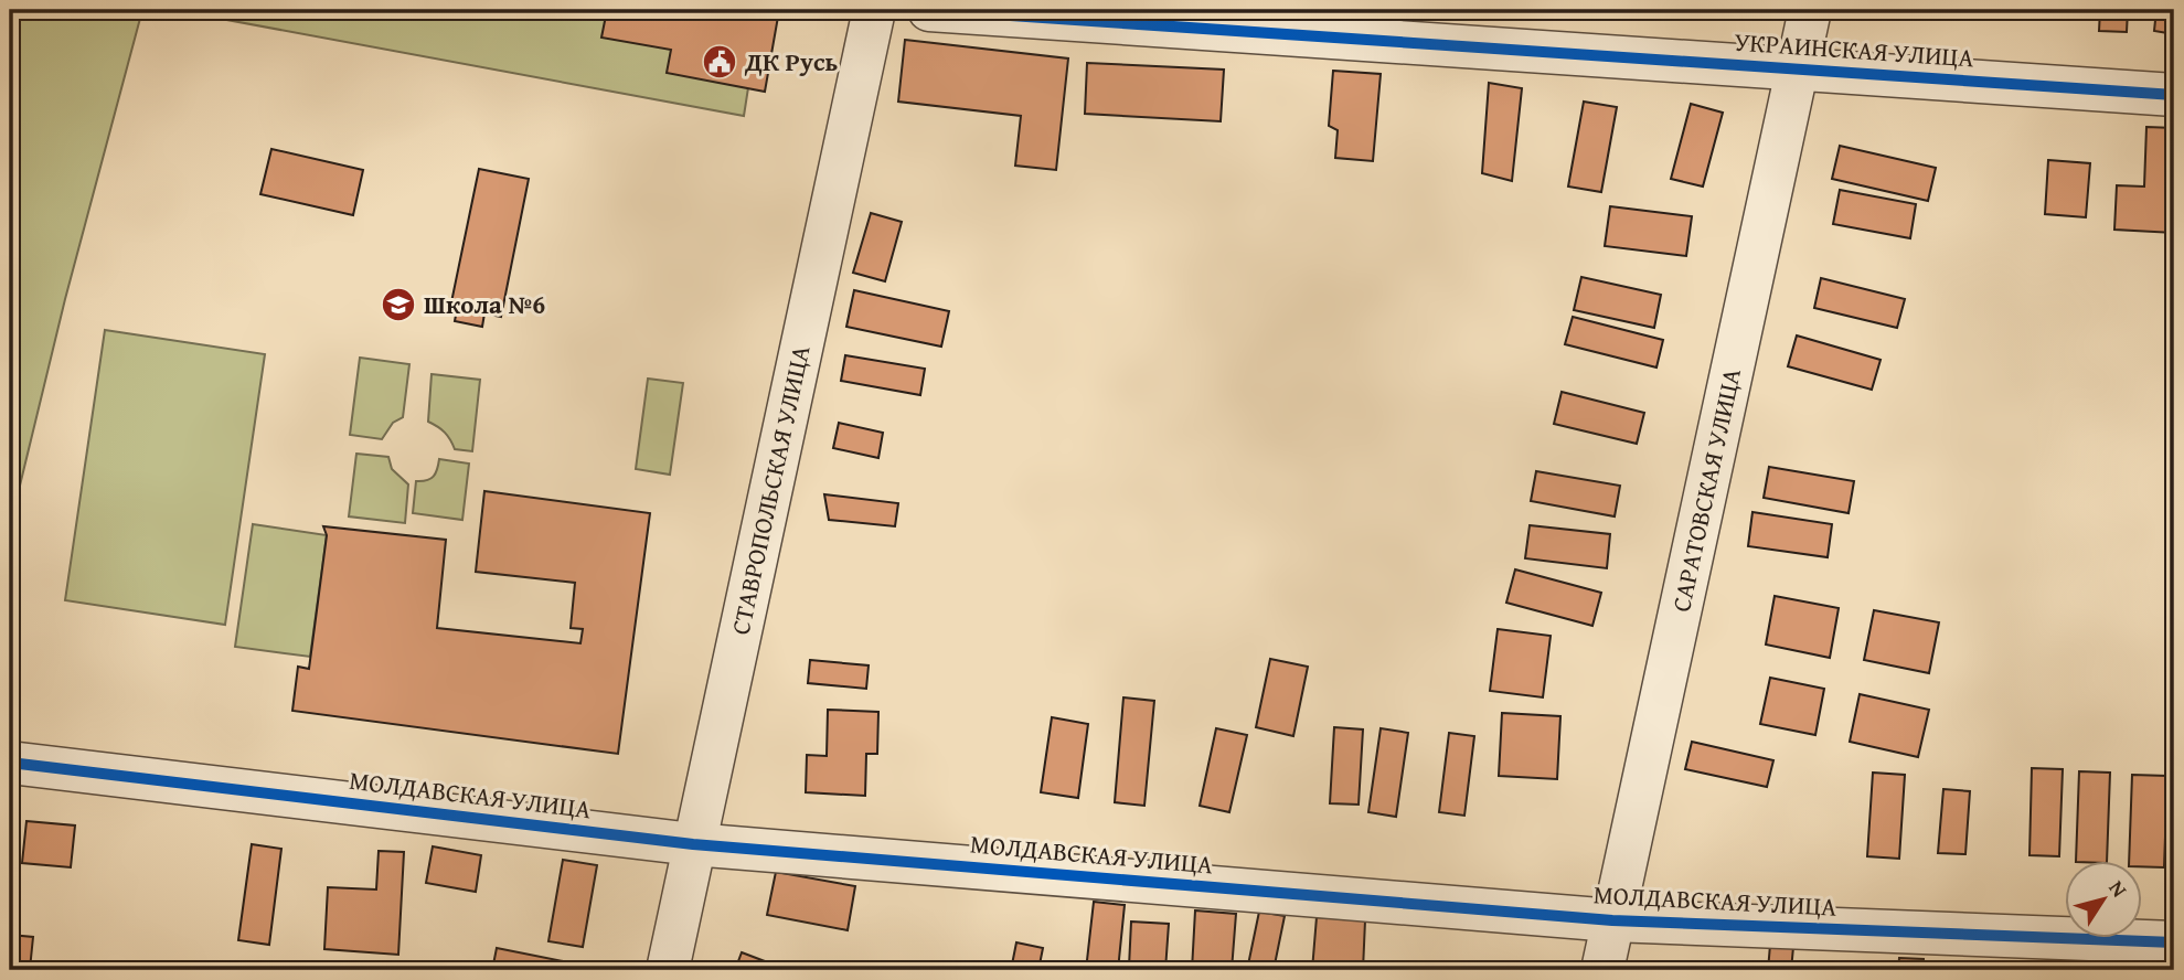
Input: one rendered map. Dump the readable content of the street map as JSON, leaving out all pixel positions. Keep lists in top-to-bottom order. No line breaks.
{"streets":{"street":["УКРАИНСКАЯ УЛИЦА","СТАВРОПОЛЬСКАЯ УЛИЦА","САРАТОВСКАЯ УЛИЦА","МОЛДАВСКАЯ УЛИЦА"]},"crossings":[["УКРАИНСКАЯ УЛИЦА","САРАТОВСКАЯ УЛИЦА"],["СТАВРОПОЛЬСКАЯ УЛИЦА","МОЛДАВСКАЯ УЛИЦА"],["САРАТОВСКАЯ УЛИЦА","МОЛДАВСКАЯ УЛИЦА"]],"places":{"public building":["ДК Русь"],"school or university":["Школа №6"]},"north":"top right"}
